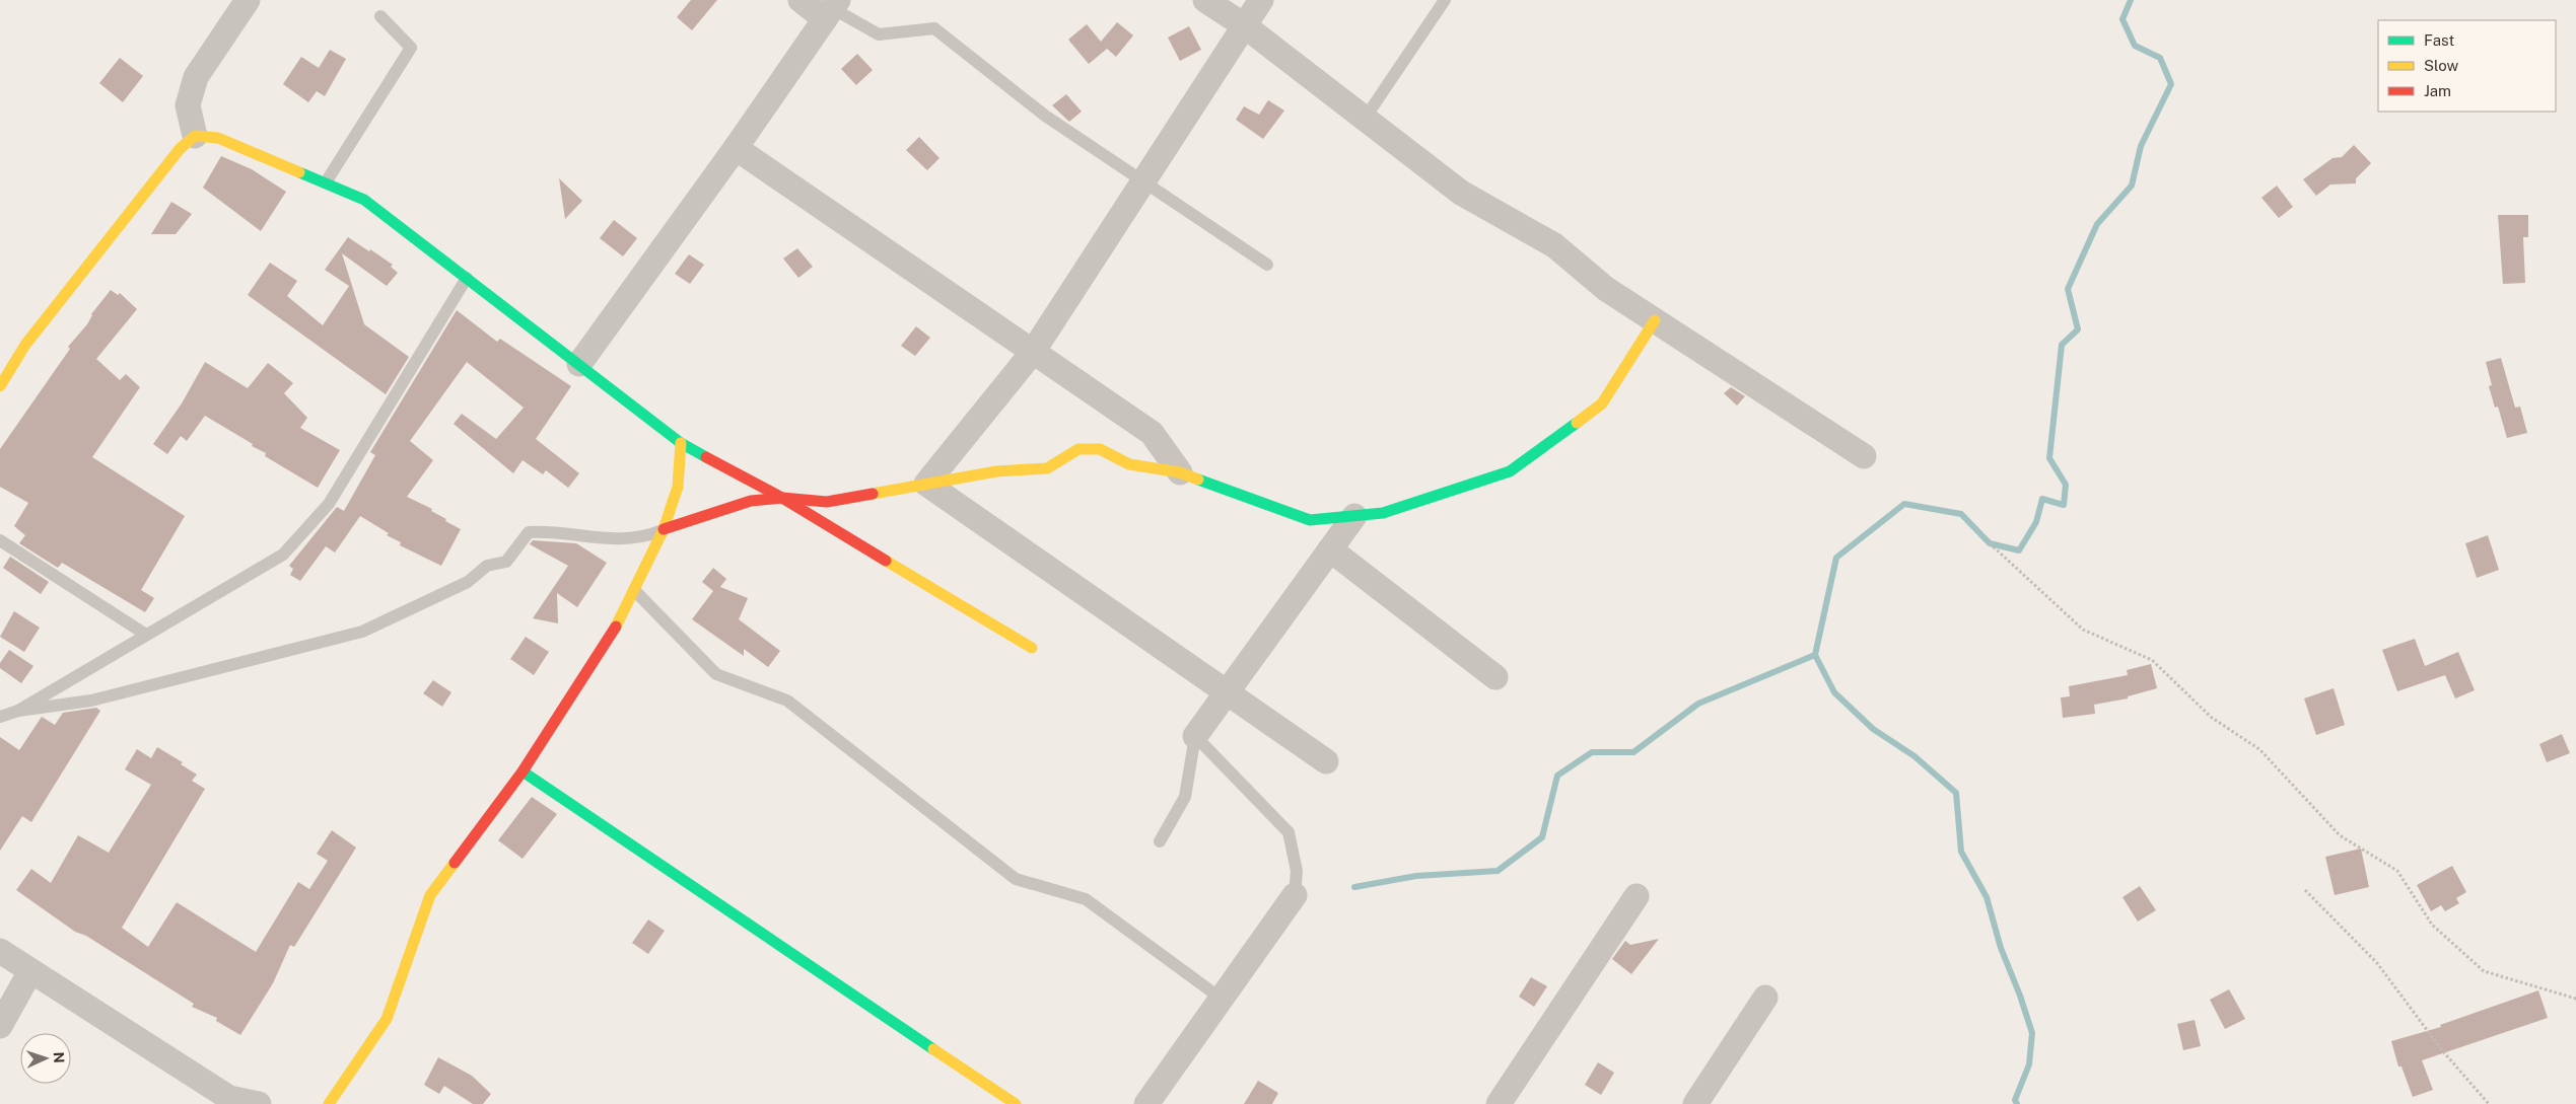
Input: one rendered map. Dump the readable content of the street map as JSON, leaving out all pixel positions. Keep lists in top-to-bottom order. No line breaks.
{"legend":["Fast","Slow","Jam"],"north":"right"}
